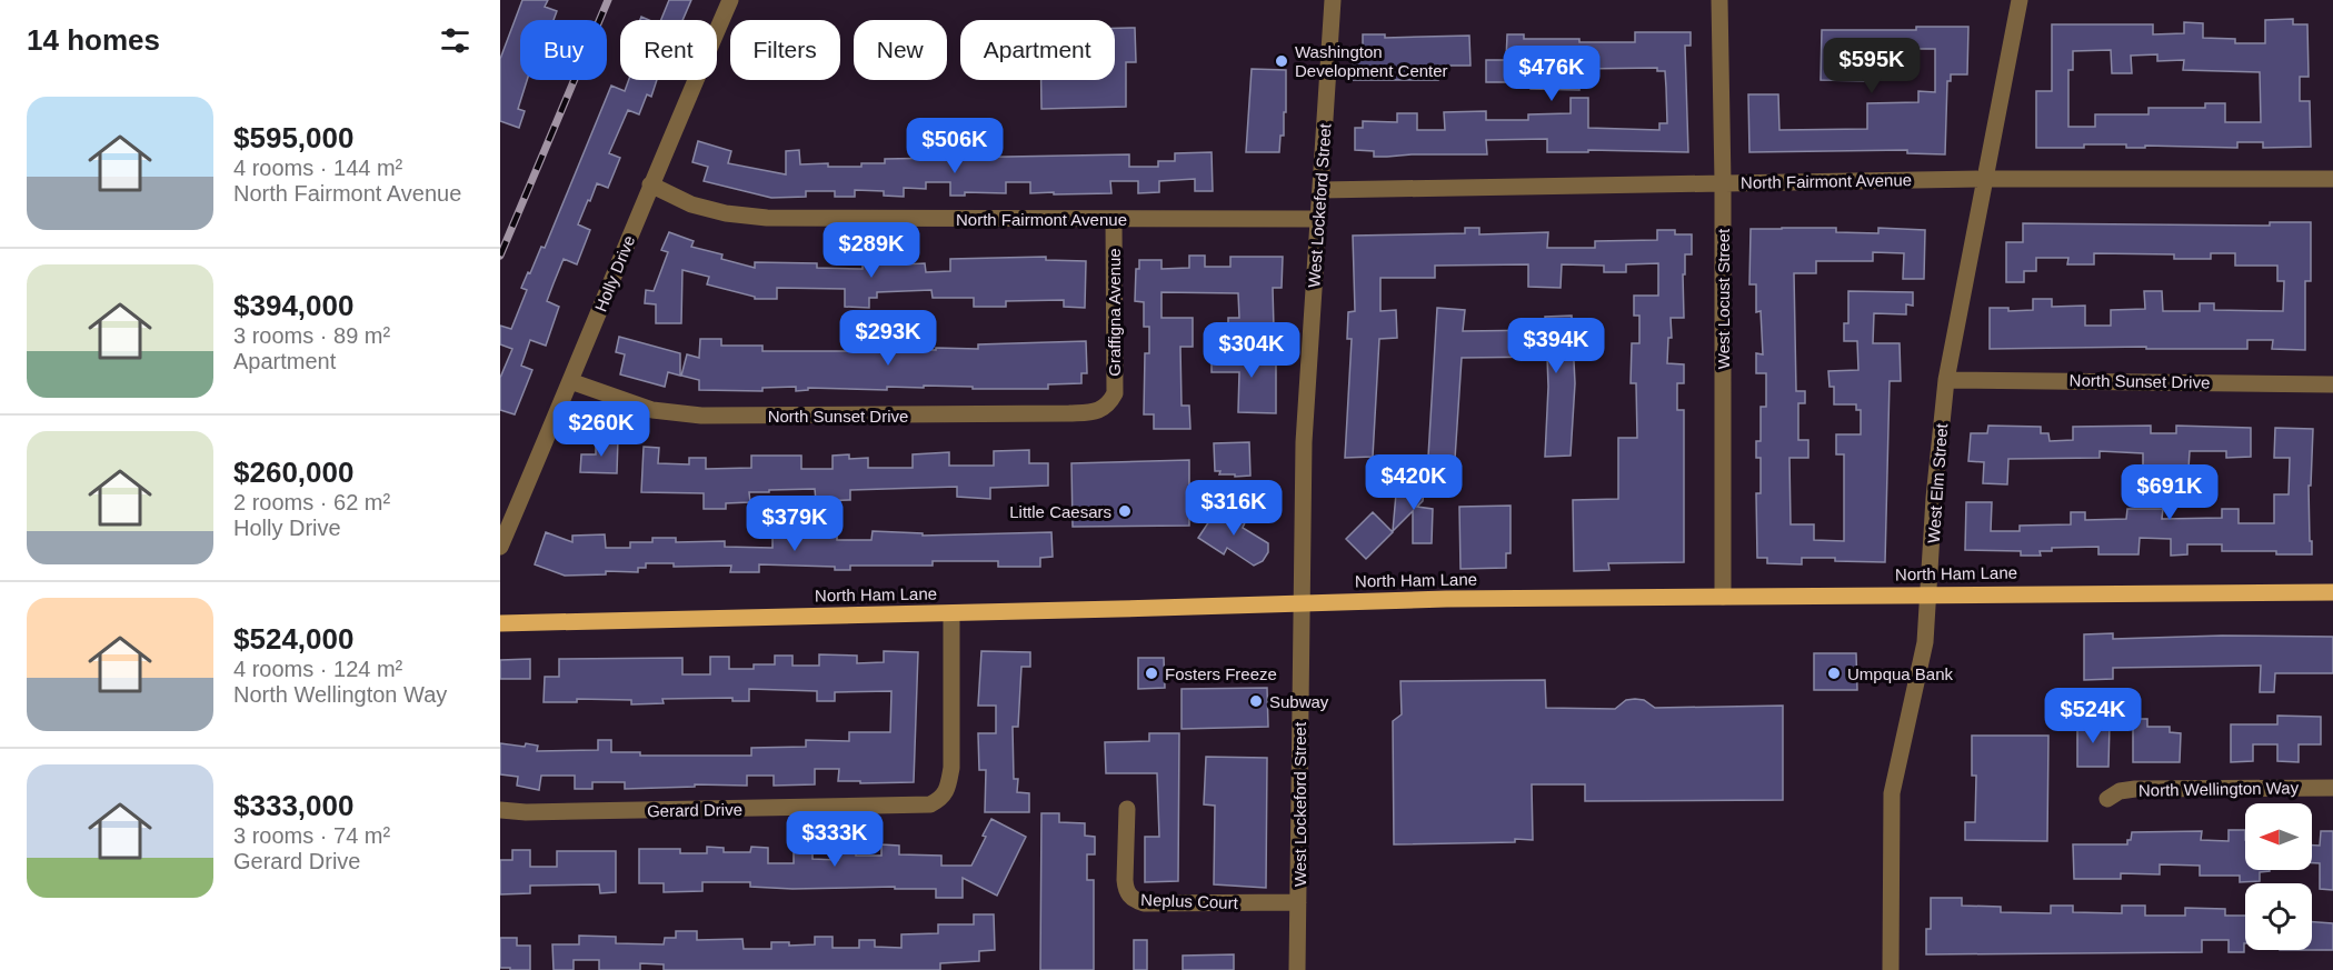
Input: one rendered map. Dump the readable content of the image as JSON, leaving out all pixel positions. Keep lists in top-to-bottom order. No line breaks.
{"streets":{"main road":["North Ham Lane"],"street":["North Fairmont Avenue","West Lockeford Street","Holly Drive","West Locust Street","Graffigna Avenue","North Sunset Drive","West Elm Street","North Wellington Way","Gerard Drive","Neplus Court"]},"crossings":[["North Fairmont Avenue","West Lockeford Street"],["North Fairmont Avenue","Holly Drive"],["North Fairmont Avenue","West Locust Street"],["North Fairmont Avenue","Graffigna Avenue"],["North Fairmont Avenue","West Elm Street"],["West Lockeford Street","North Ham Lane"],["West Lockeford Street","Neplus Court"],["Holly Drive","North Sunset Drive"],["West Locust Street","North Ham Lane"],["Graffigna Avenue","North Sunset Drive"],["North Sunset Drive","West Elm Street"],["West Elm Street","North Ham Lane"],["North Ham Lane","Gerard Drive"]],"places":["Washington Development Center","Little Caesars","Fosters Freeze","Umpqua Bank","Subway"],"north":"left","page":{"heading":"14 homes","chip":["Buy","Rent","Filters","New","Apartment"],"price":["$595K","$476K","$506K","$289K","$293K","$394K","$304K","$260K","$420K","$691K","$316K","$379K","$524K","$333K"],"list":[{"name":"$595,000","note":"4 rooms · 144 m² · North Fairmont Avenue"},{"name":"$394,000","note":"3 rooms · 89 m² · Apartment"},{"name":"$260,000","note":"2 rooms · 62 m² · Holly Drive"},{"name":"$524,000","note":"4 rooms · 124 m² · North Wellington Way"},{"name":"$333,000","note":"3 rooms · 74 m² · Gerard Drive"}]}}
